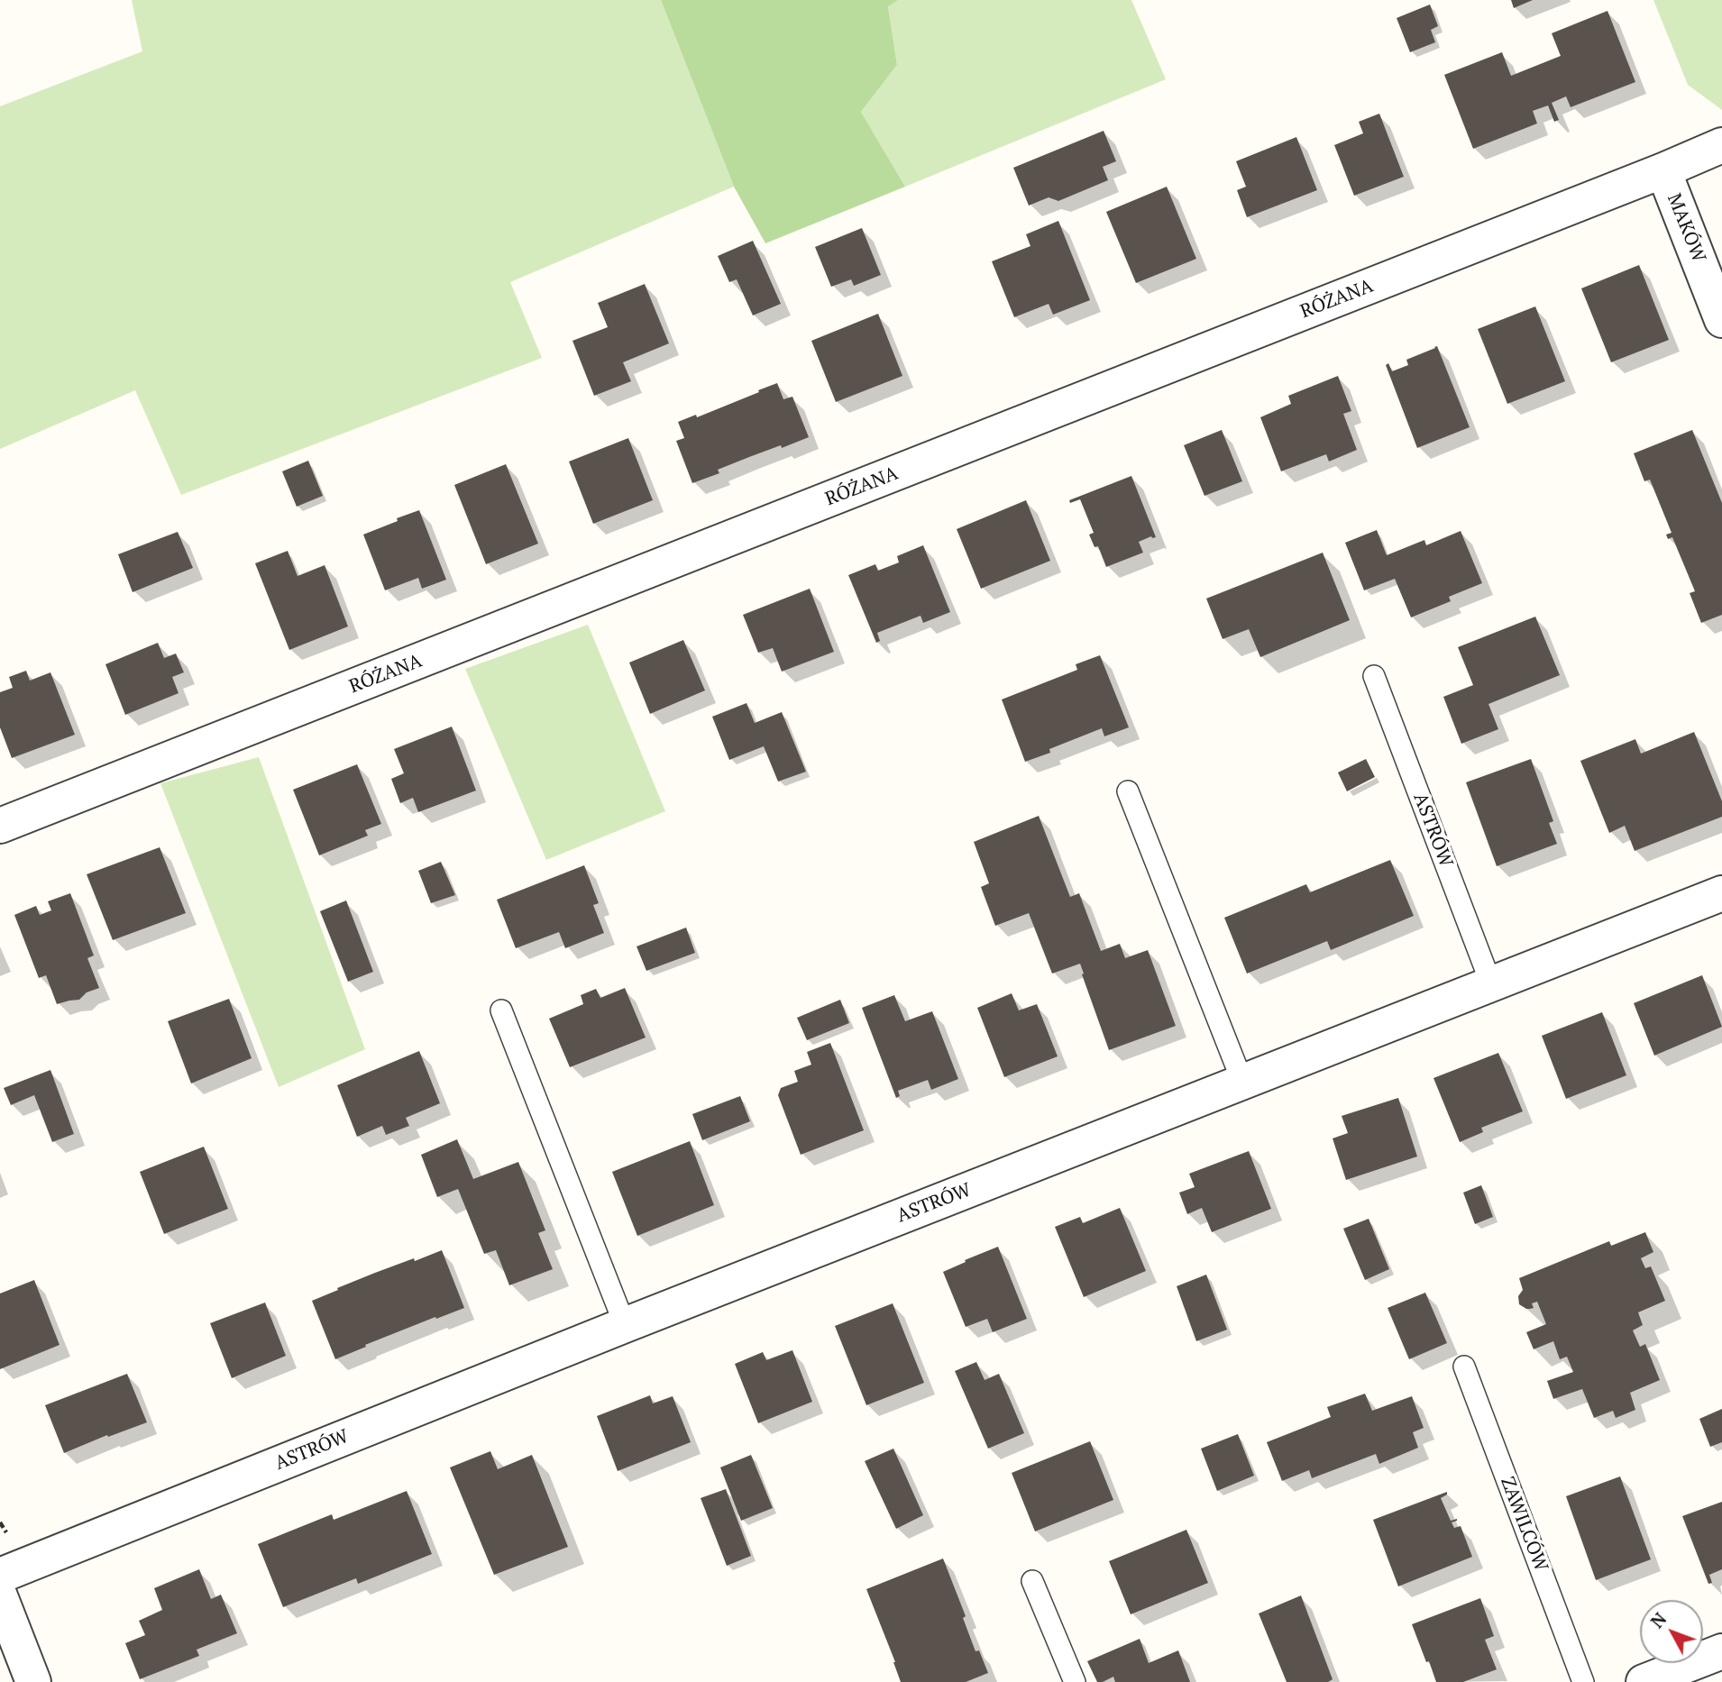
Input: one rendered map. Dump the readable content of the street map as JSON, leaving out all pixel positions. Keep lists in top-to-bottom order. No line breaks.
{"streets":{"street":["MAKÓW","RÓŻANA","ASTRÓW"],"lane":["ZAWILCÓW"]},"crossings":[["MAKÓW","RÓŻANA"]],"north":"top left"}
